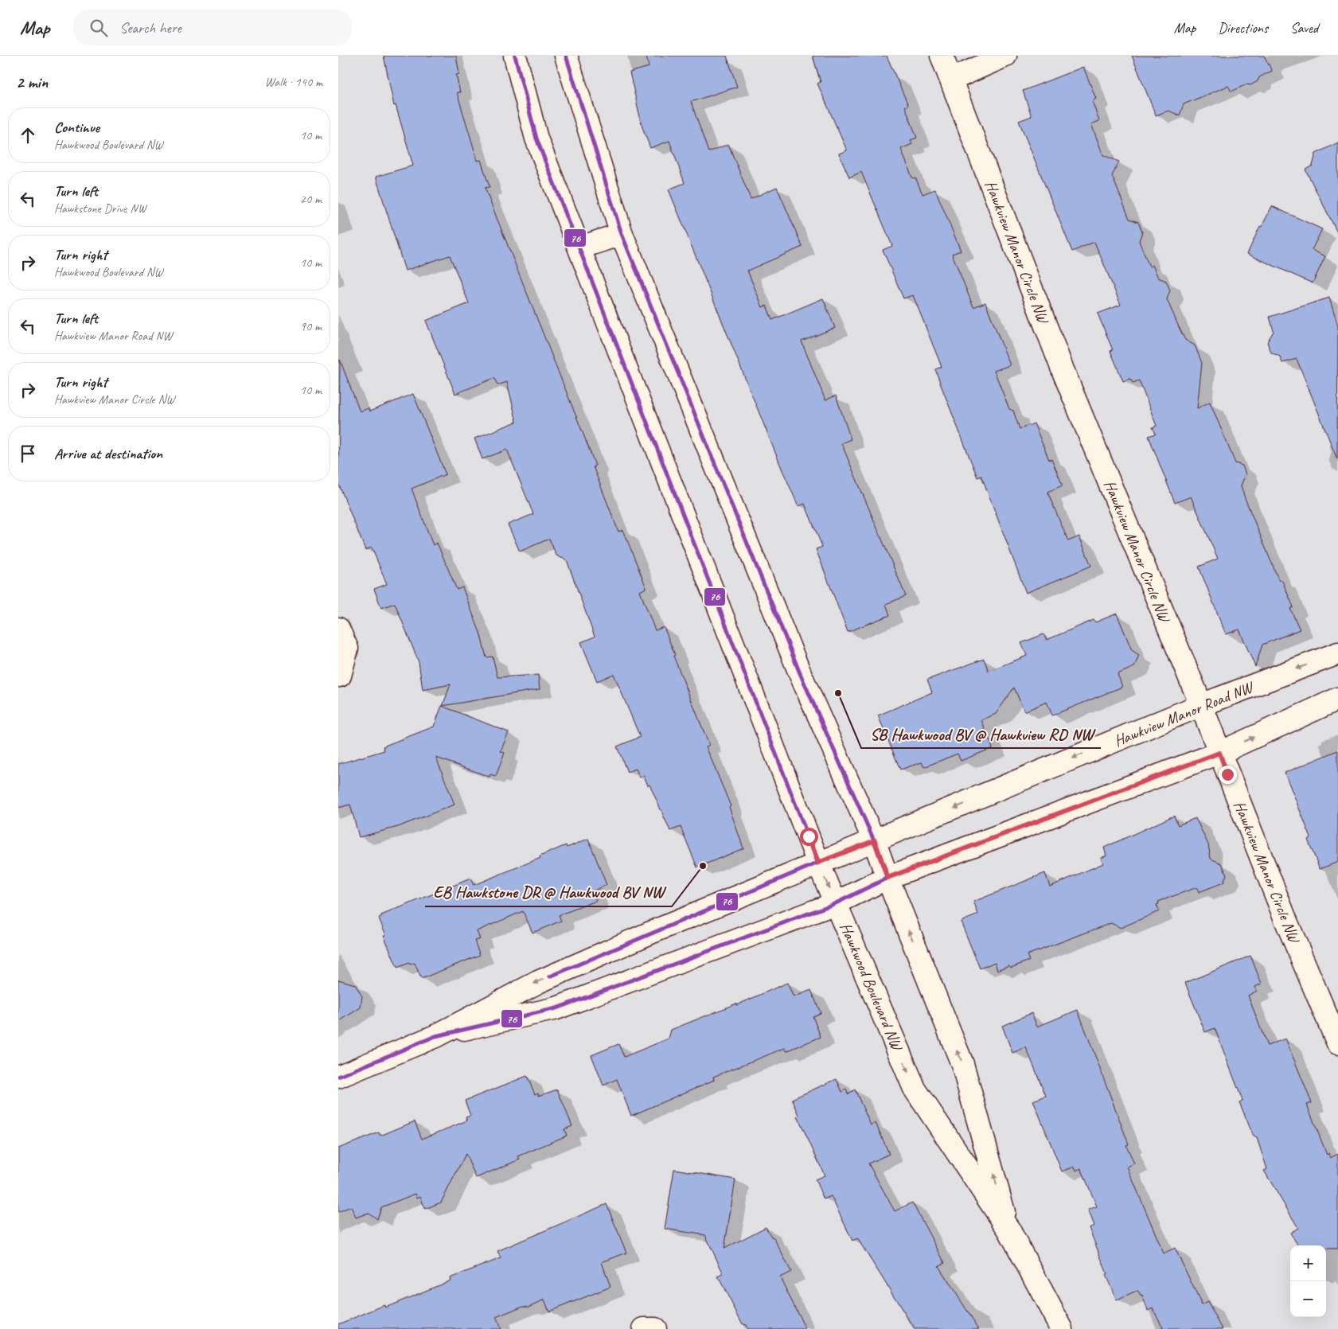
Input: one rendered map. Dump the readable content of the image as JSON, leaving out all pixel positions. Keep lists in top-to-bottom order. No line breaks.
{"streets":{"street":["Hawkview Manor Circle NW","Hawkview Manor Road NW","Hawkwood Boulevard NW"]},"crossings":[["Hawkview Manor Circle NW","Hawkview Manor Road NW"],["Hawkview Manor Road NW","Hawkwood Boulevard NW"]],"places":["SB Hawkwood BV @ Hawkview RD NW","EB Hawkstone DR @ Hawkwood BV NW"],"lines":["transit line 76"],"page":{"header":"Map","search":"Search here","nav":["Map","Directions","Saved"],"heading":["2 min","Walk · 140 m"],"list":[["Continue","Hawkwood Boulevard NW","10 m"],["Turn left","Hawkstone Drive NW","20 m"],["Turn right","Hawkwood Boulevard NW","10 m"],["Turn left","Hawkview Manor Road NW","90 m"],["Turn right","Hawkview Manor Circle NW","10 m"],"Arrive at destination"],"map_buttons":["+","−"]}}
